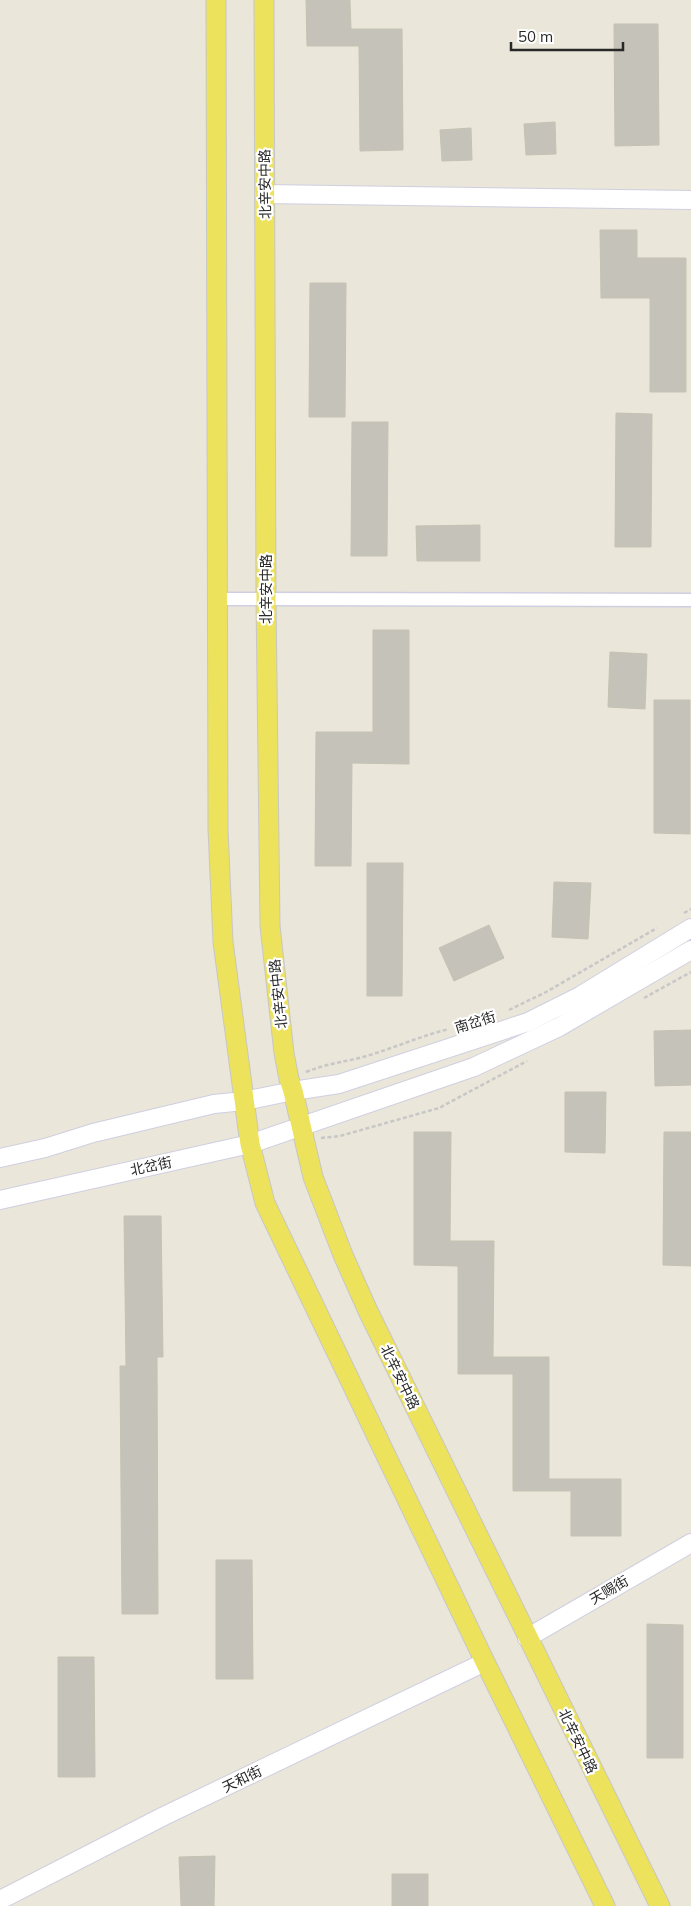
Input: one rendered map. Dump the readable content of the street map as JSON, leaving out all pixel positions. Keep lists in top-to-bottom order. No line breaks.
{"streets":{"main road":["北辛安中路","南岔街","北岔街","天赐街","天和街"]},"crossings":[["北辛安中路","南岔街"],["北辛安中路","北岔街"],["北辛安中路","天赐街"]],"scale_bar":"50 m"}
